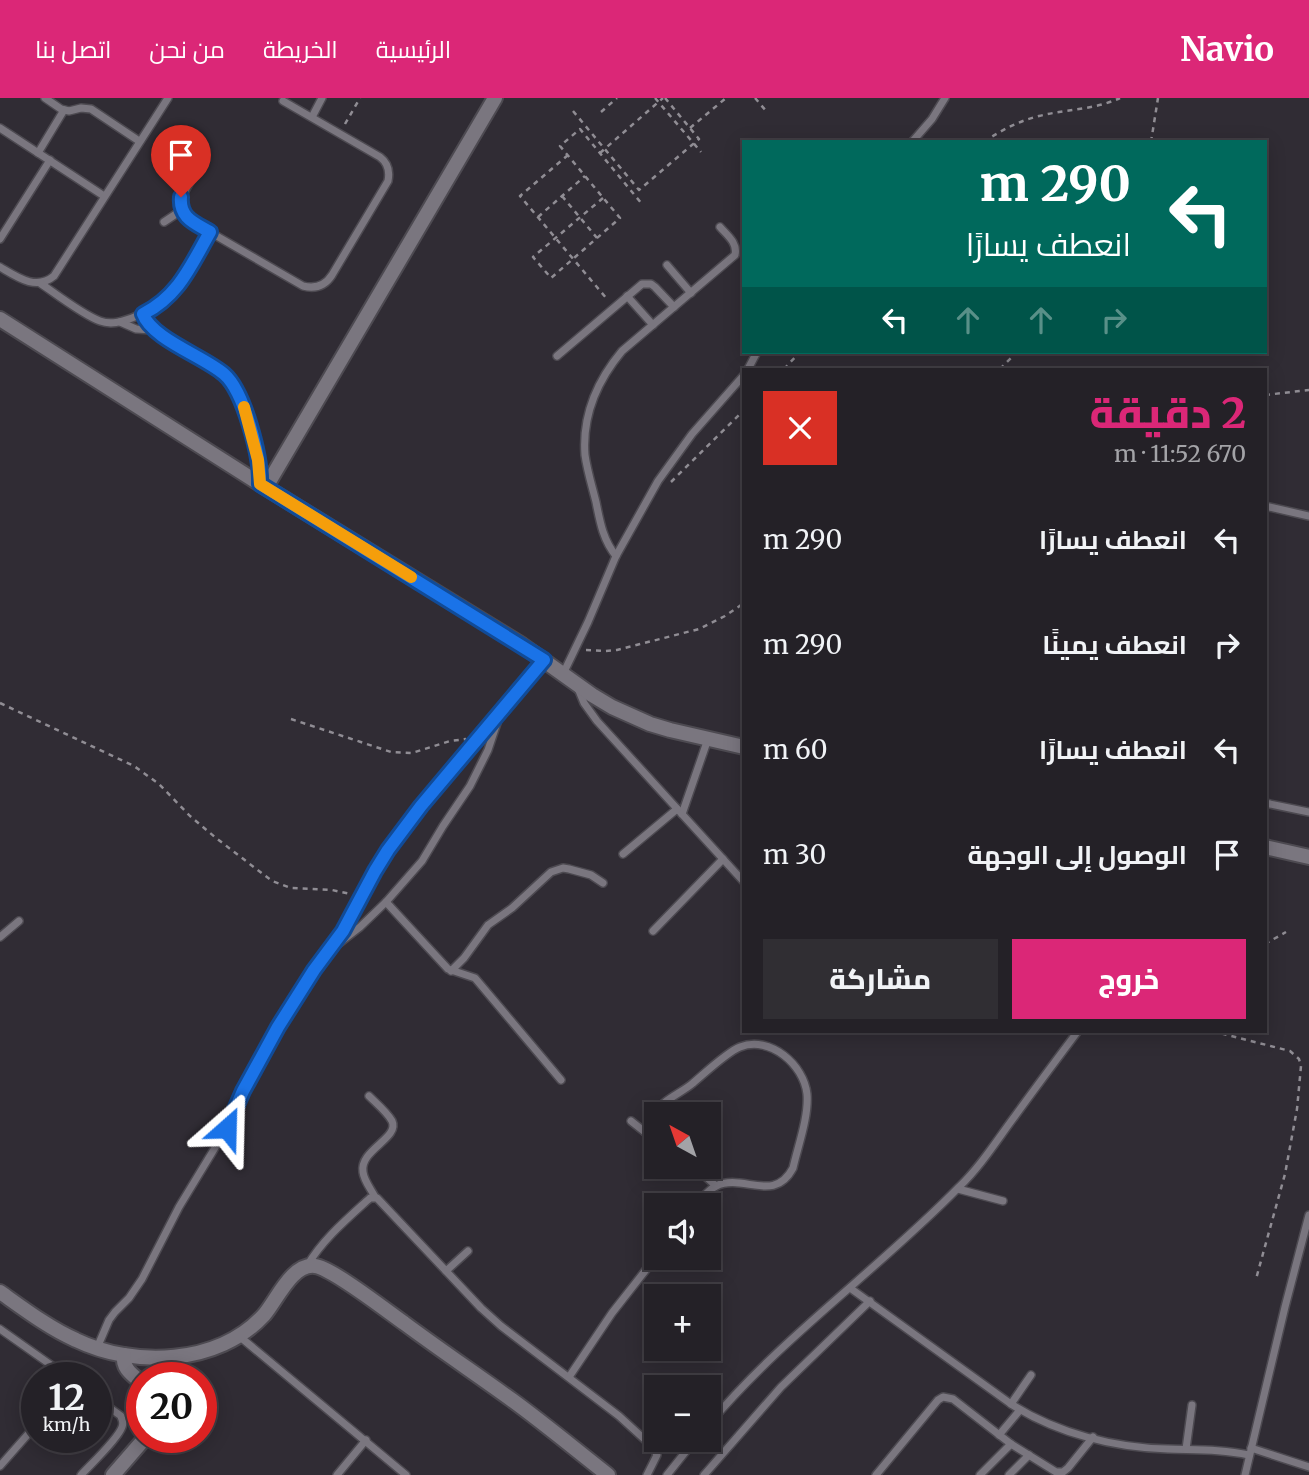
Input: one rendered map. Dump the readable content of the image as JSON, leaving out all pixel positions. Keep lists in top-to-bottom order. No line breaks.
{"north":"top left","page":{"header":"Navio","nav":["الرئيسية","الخريطة","من نحن","اتصل بنا"],"turn":["290 m","انعطف يسارًا"],"heading":["2 دقيقة","670 m · 11:52"],"list":[{"name":"انعطف يسارًا","value":"290 m"},{"name":"انعطف يمينًا","value":"290 m"},{"name":"انعطف يسارًا","value":"60 m"},{"name":"الوصول إلى الوجهة","value":"30 m"}],"buttons":["خروج","مشاركة"],"map_buttons":["+","−"],"speed":"12 km/h","limit":"20"}}
